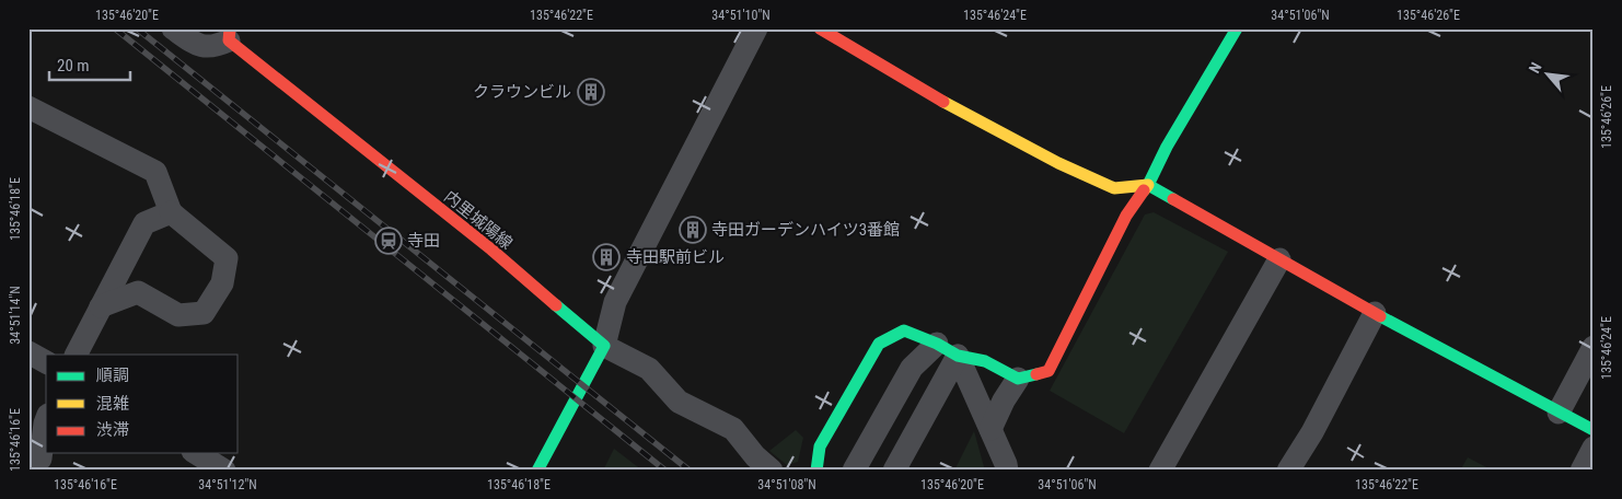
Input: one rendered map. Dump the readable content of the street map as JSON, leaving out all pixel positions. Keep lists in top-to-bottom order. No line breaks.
{"streets":{"street":["内里城陽線"]},"places":{"building":["クラウンビル","寺田ガーデンハイツ3番館","寺田駅前ビル"],"station":["寺田"]},"legend":["順調","混雑","渋滞"],"scale_bar":"20 m","north":"top left","coordinates":["135°46'20\"E","135°46'22\"E","34°51'10\"N","135°46'24\"E","34°51'06\"N","135°46'26\"E","135°46'18\"E","34°51'14\"N","135°46'16\"E","34°51'12\"N","34°51'08\"N"]}
